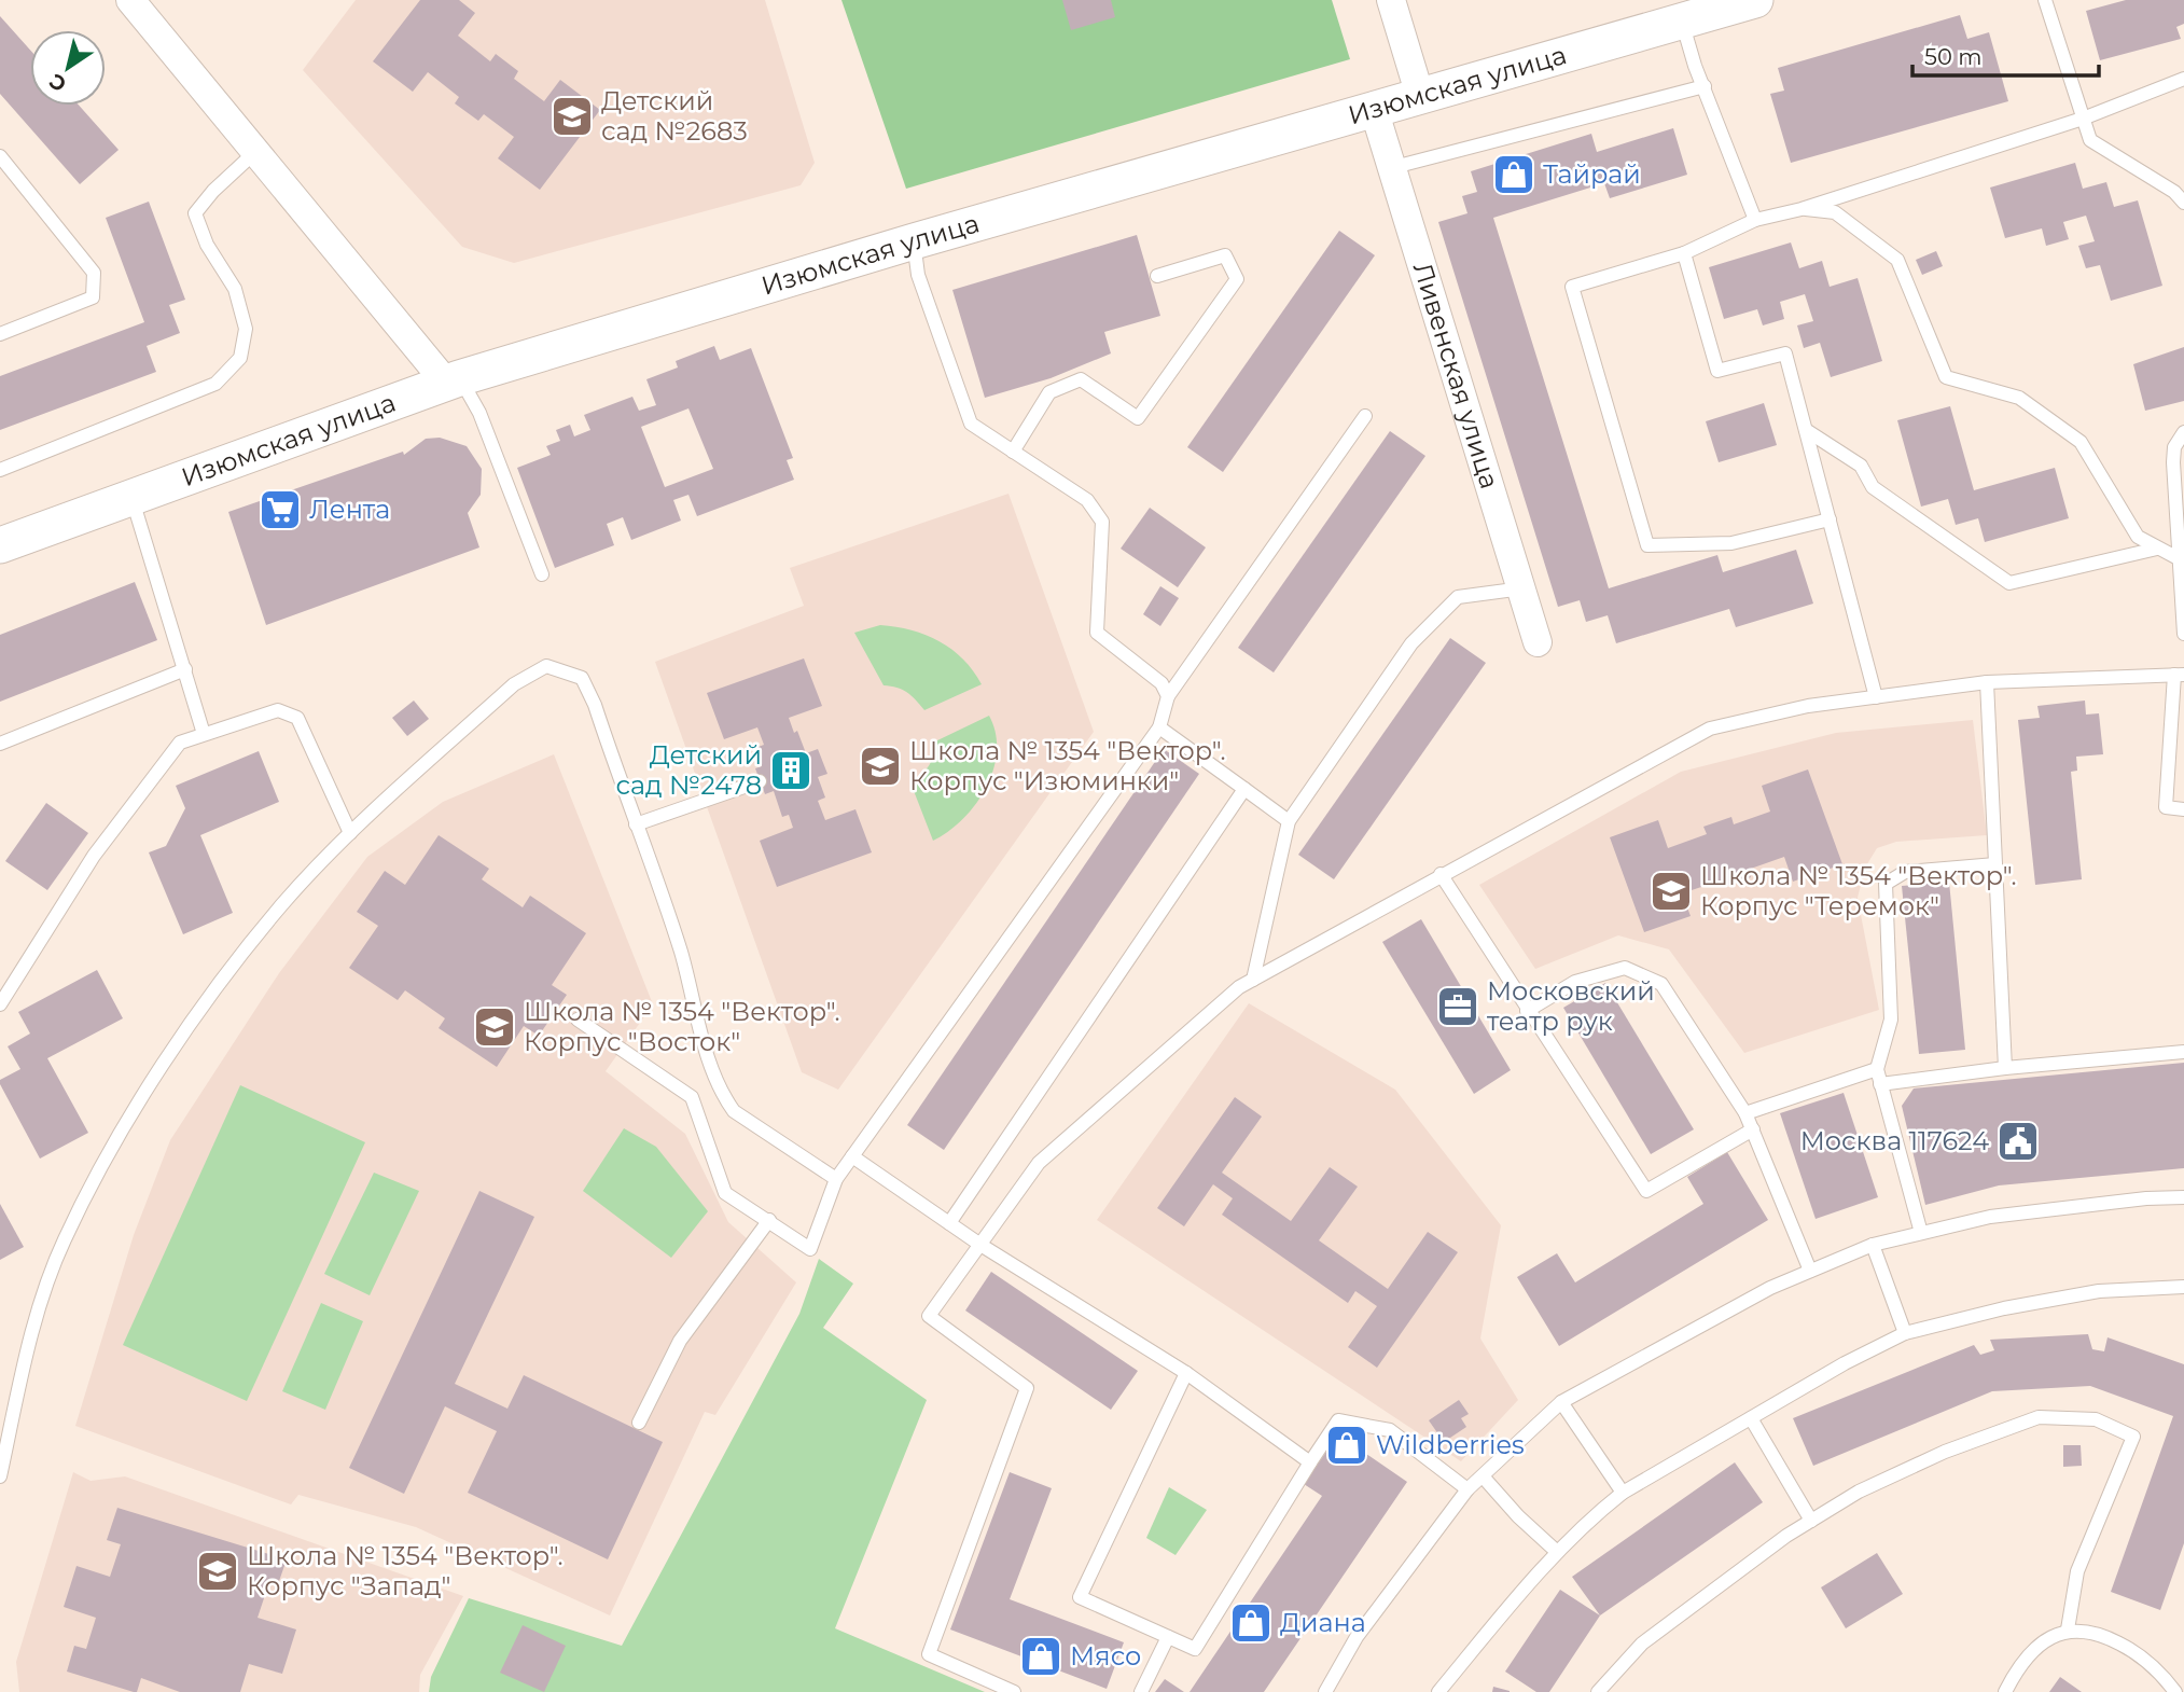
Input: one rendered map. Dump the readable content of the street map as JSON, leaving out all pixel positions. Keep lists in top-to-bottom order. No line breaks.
{"streets":{"street":["Изюмская улица","Ливенская улица"]},"crossings":[["Изюмская улица","Ливенская улица"]],"places":{"school or university":["Детский сад №2683","Школа № 1354 \"Вектор\". Корпус \"Изюминки\"","Школа № 1354 \"Вектор\". Корпус \"Теремок\"","Школа № 1354 \"Вектор\". Корпус \"Восток\"","Школа № 1354 \"Вектор\". Корпус \"Запад\""],"shop":["Тайрай","Wildberries","Диана","Мясо"],"supermarket":["Лента"],"building":["Детский сад №2478"],"office":["Московский театр рук"],"public building":["Москва 117624"]},"scale_bar":"50 m","north":"bottom left"}
